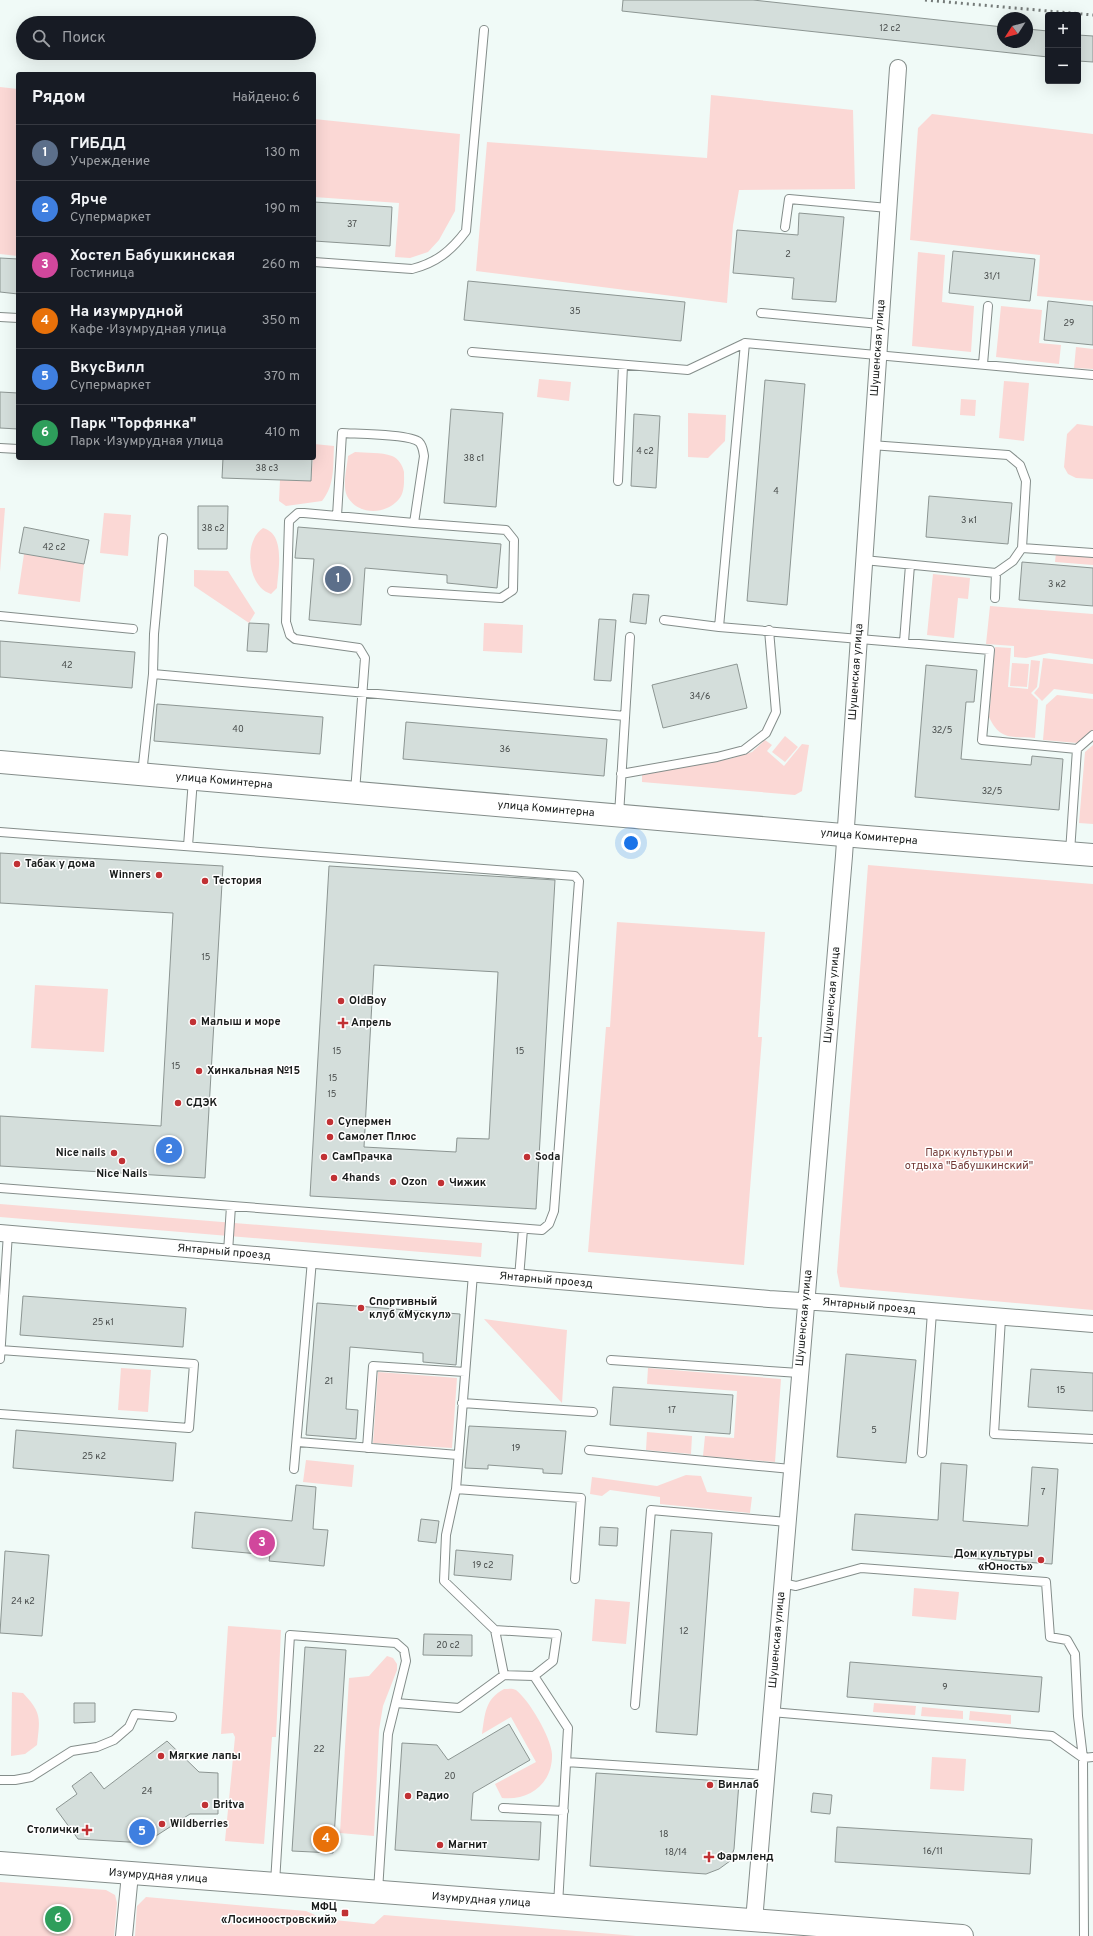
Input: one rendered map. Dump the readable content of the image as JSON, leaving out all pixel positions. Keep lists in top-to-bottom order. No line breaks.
{"streets":{"street":["Шушенская улица","улица Коминтерна","Янтарный проезд","Изумрудная улица"]},"crossings":[["Шушенская улица","улица Коминтерна"],["Шушенская улица","Янтарный проезд"],["Шушенская улица","Изумрудная улица"]],"parks":["Парк культуры и отдыха \"Бабушкинский\""],"places":{"other":["Табак у дома","Winners","Тестория","OldBoy","Малыш и море","Хинкальная №15","СДЭК","Супермен","Самолет Плюс","Nice nails","СамПрачка","Soda","Nice Nails","4hands","Ozon","Чижик","Спортивный клуб «Мускул»","Дом культуры «Юность»","Мягкие лапы","Винлаб","Радио","Britva","Wildberries","Магнит"],"health":["Апрель","Столички","Фармленд"],"transit":["МФЦ «Лосиноостровский»"]},"house_numbers":["12 с2","37","2","31/1","35","29","4 с2","38 с1","38 с3","4","3 к1","38 с2","42 с2","3 к2","42","34/6","40","32/5","36","32/5","15","15","15","15","15","15","25 к1","21","15","17","5","19","25 к2","7","19 с2","24 к2","12","20 с2","9","22","20","24","18","16/11","18/14"],"north":"bottom left","page":{"map_buttons":["+","−"],"search":"Поиск","heading":["Рядом","Найдено: 6"],"list":[{"mark":"1","name":"ГИБДД","note":"Учреждение","value":"130 m"},{"mark":"2","name":"Ярче","note":"Супермаркет","value":"190 m"},{"mark":"3","name":"Хостел Бабушкинская","note":"Гостиница","value":"260 m"},{"mark":"4","name":"На изумрудной","note":"Кафе · Изумрудная улица","value":"350 m"},{"mark":"5","name":"ВкусВилл","note":"Супермаркет","value":"370 m"},{"mark":"6","name":"Парк \"Торфянка\"","note":"Парк · Изумрудная улица","value":"410 m"}],"pins":["1","2","3","5","4","6"]}}
